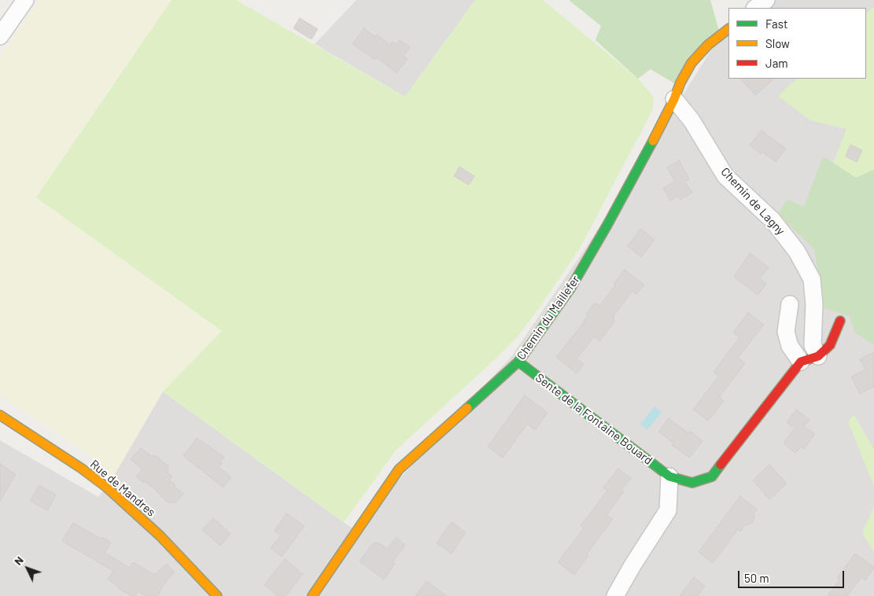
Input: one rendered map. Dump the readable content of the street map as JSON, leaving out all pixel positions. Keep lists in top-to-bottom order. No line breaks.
{"streets":{"street":["Chemin de Lagny","Chemin du Maillefer","Sente de la Fontaine Bouard","Rue de Mandres"]},"crossings":[["Chemin de Lagny","Chemin du Maillefer"],["Chemin du Maillefer","Sente de la Fontaine Bouard"]],"legend":["Fast","Slow","Jam"],"scale_bar":"50 m","north":"top left"}
